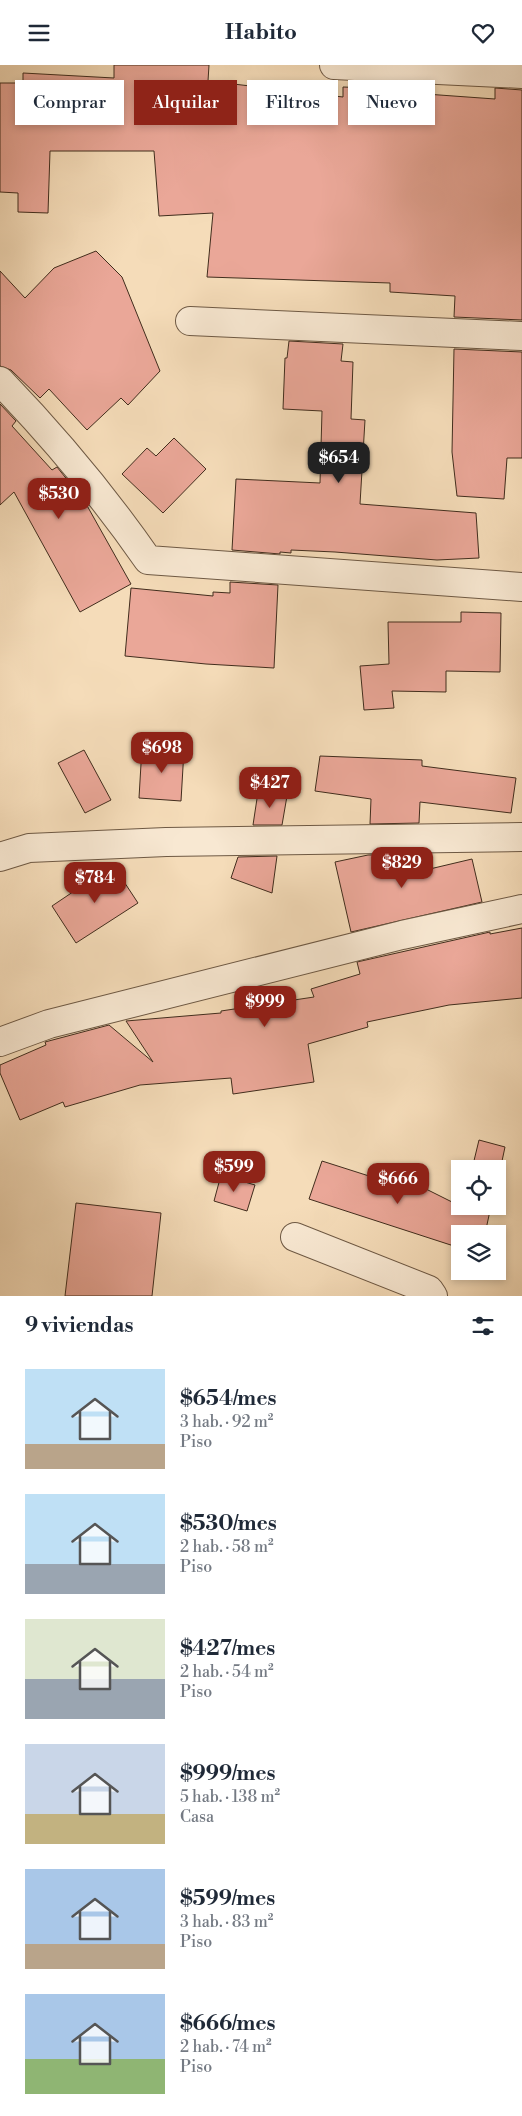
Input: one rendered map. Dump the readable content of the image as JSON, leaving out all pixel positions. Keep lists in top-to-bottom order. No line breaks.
{"page":{"header":"Habito","chip":["Comprar","Alquilar","Filtros","Nuevo"],"price":["$654","$530","$698","$427","$829","$784","$999","$599","$666"],"heading":"9 viviendas","list":[{"name":"$654/mes","note":"3 hab. · 92 m² · Piso"},{"name":"$530/mes","note":"2 hab. · 58 m² · Piso"},{"name":"$427/mes","note":"2 hab. · 54 m² · Piso"},{"name":"$999/mes","note":"5 hab. · 138 m² · Casa"},{"name":"$599/mes","note":"3 hab. · 83 m² · Piso"},{"name":"$666/mes","note":"2 hab. · 74 m² · Piso"}]}}
